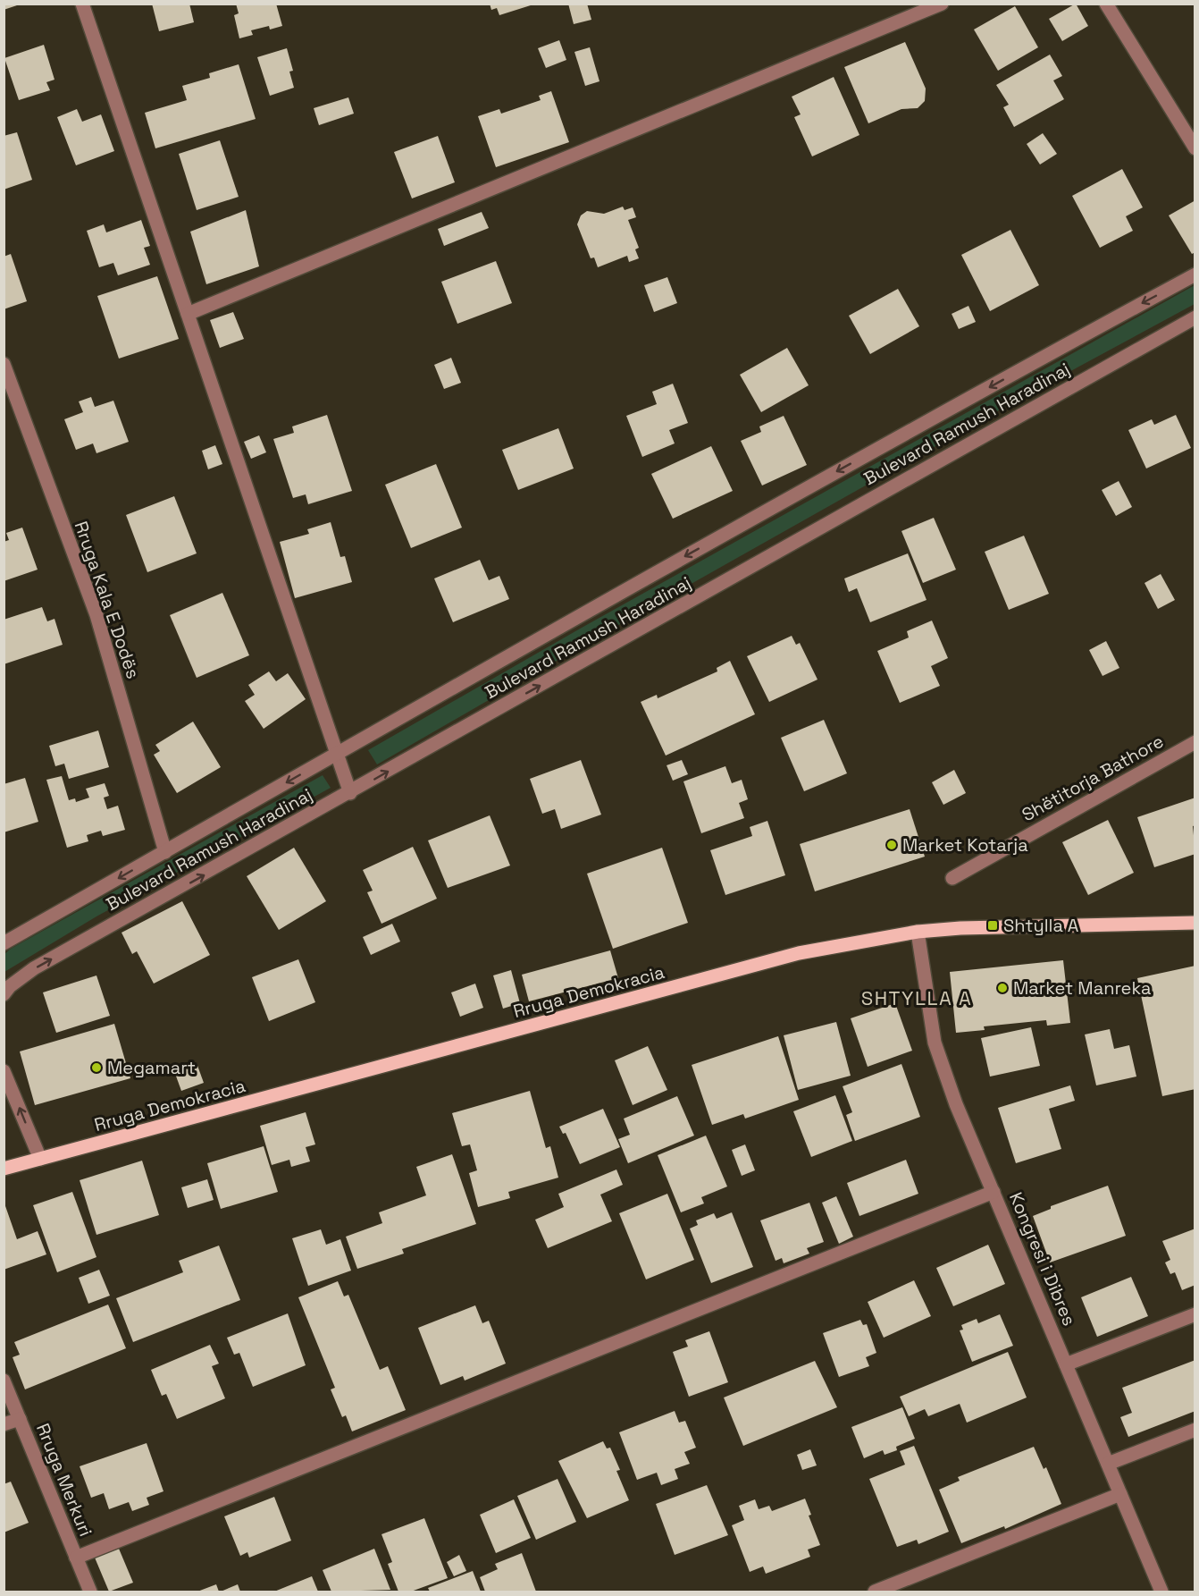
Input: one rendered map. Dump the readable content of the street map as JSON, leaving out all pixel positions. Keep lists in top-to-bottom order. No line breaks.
{"streets":{"main road":["Rruga Demokracia"],"street":["Bulevard Ramush Haradinaj","Rruga Kala E Dodës","Shëtitorja Bathore","Kongresi i Dibres","Rruga Merkuri"]},"crossings":[["Bulevard Ramush Haradinaj","Rruga Kala E Dodës"],["Rruga Demokracia","Kongresi i Dibres"]],"districts":["SHTYLLA A"],"places":{"other":["Market Kotarja","Market Manreka","Megamart"],"transit":["Shtylla A"]}}
